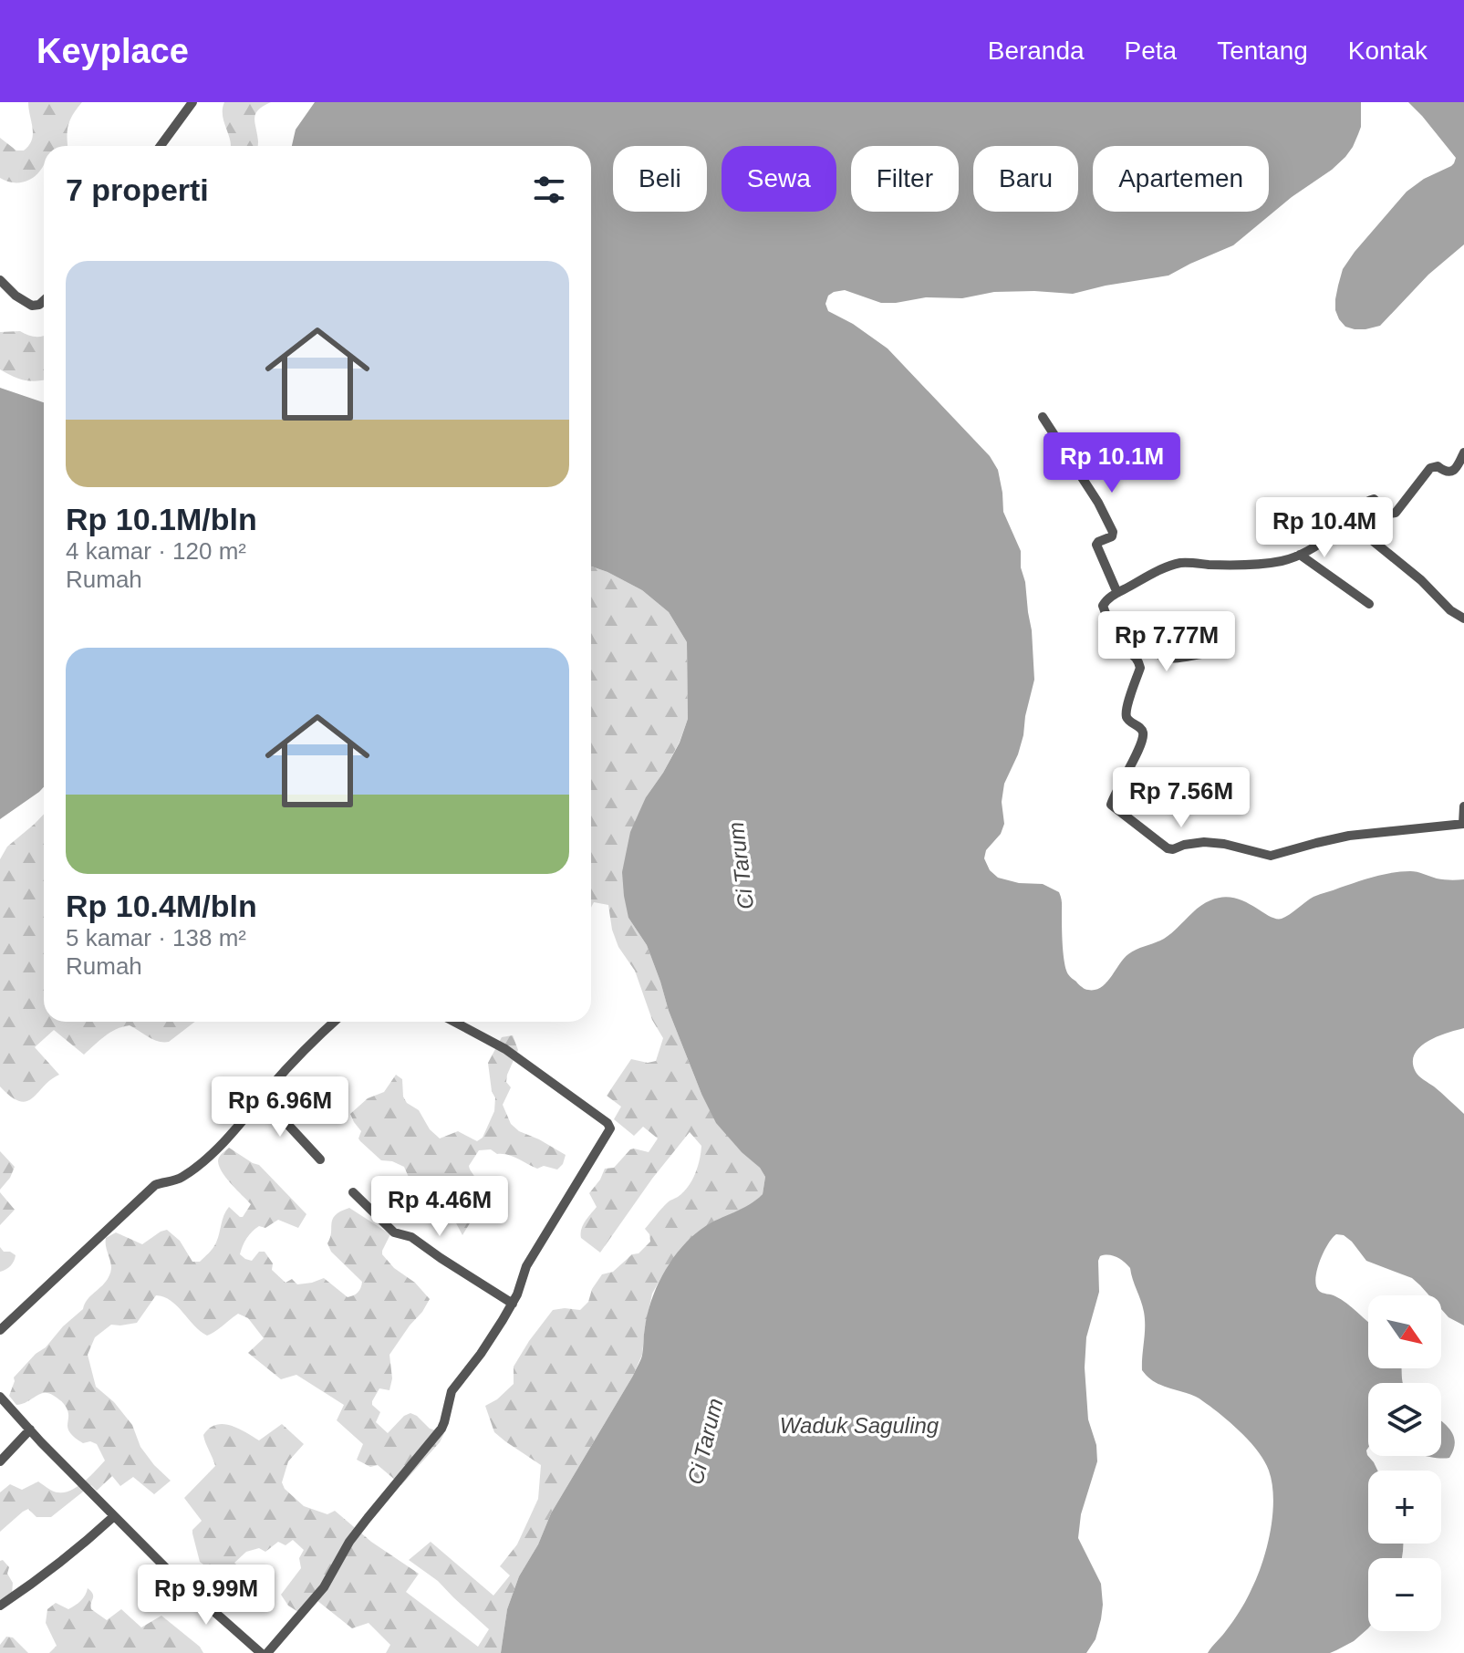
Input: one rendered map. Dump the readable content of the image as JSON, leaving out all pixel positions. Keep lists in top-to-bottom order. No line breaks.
{"water":["Ci Tarum","Waduk Saguling"],"north":"bottom right","page":{"header":"Keyplace","nav":["Beranda","Peta","Tentang","Kontak"],"chip":["Beli","Sewa","Filter","Baru","Apartemen"],"heading":"7 properti","list":[{"name":"Rp 10.1M/bln","note":"4 kamar · 120 m² · Rumah"},{"name":"Rp 10.4M/bln","note":"5 kamar · 138 m² · Rumah"}],"price":["Rp 10.1M","Rp 10.4M","Rp 7.77M","Rp 7.56M","Rp 6.96M","Rp 4.46M","Rp 9.99M"],"map_buttons":["+","−"]}}
